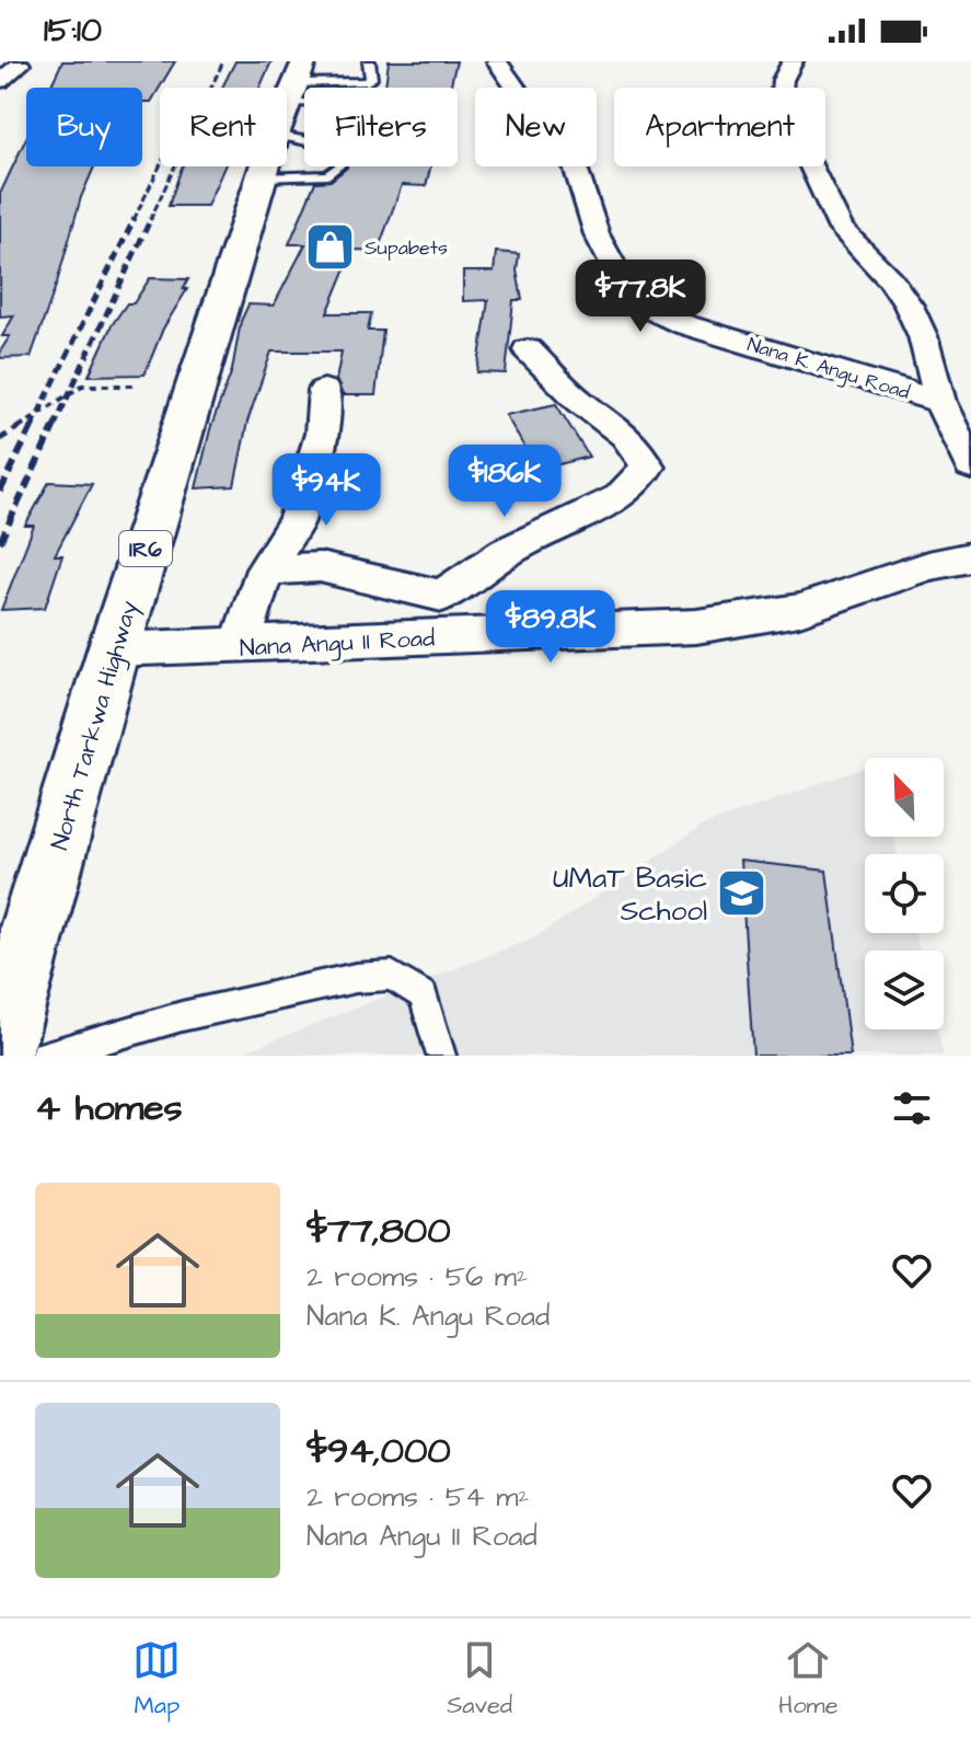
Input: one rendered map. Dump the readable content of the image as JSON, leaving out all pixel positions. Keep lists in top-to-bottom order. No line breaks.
{"streets":{"main road":["IR6","North Tarkwa Highway"],"street":["Nana K. Angu Road","Nana Angu II Road"]},"crossings":[["Nana Angu II Road","North Tarkwa Highway"]],"places":{"shop":["Supabets"],"school or university":["UMaT Basic School"]},"north":"top left","page":{"status":"15:10","chip":["Buy","Rent","Filters","New","Apartment"],"price":["$77.8K","$186K","$94K","$89.8K"],"heading":"4 homes","list":[{"name":"$77,800","note":"2 rooms · 56 m² · Nana K. Angu Road"},{"name":"$94,000","note":"2 rooms · 54 m² · Nana Angu II Road"}],"tabs":["Map","Saved","Home"]}}
